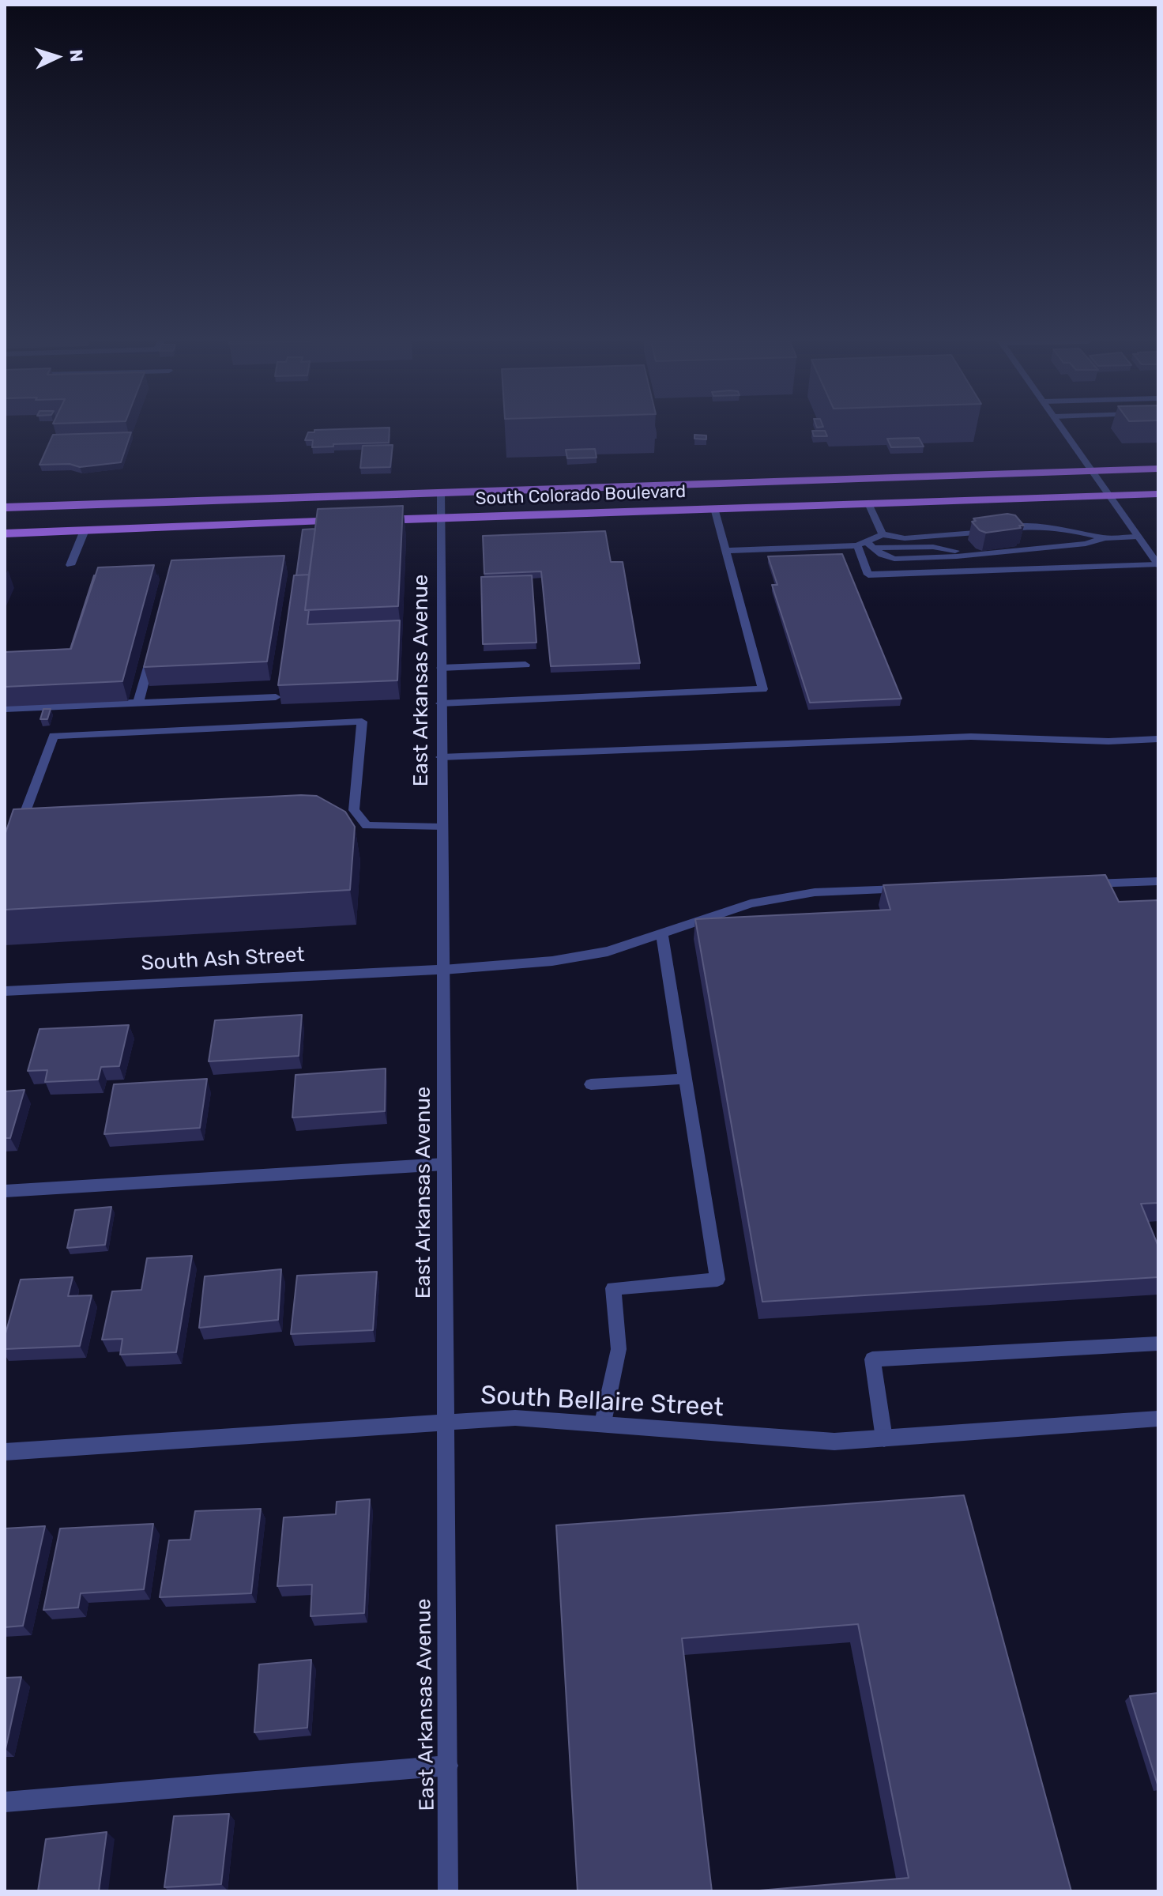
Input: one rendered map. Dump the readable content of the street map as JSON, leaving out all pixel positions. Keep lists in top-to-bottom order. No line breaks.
{"streets":{"main road":["South Colorado Boulevard"],"street":["East Arkansas Avenue","South Ash Street","South Bellaire Street"]},"crossings":[["South Colorado Boulevard","East Arkansas Avenue"],["East Arkansas Avenue","South Ash Street"],["East Arkansas Avenue","South Bellaire Street"]],"north":"right"}
